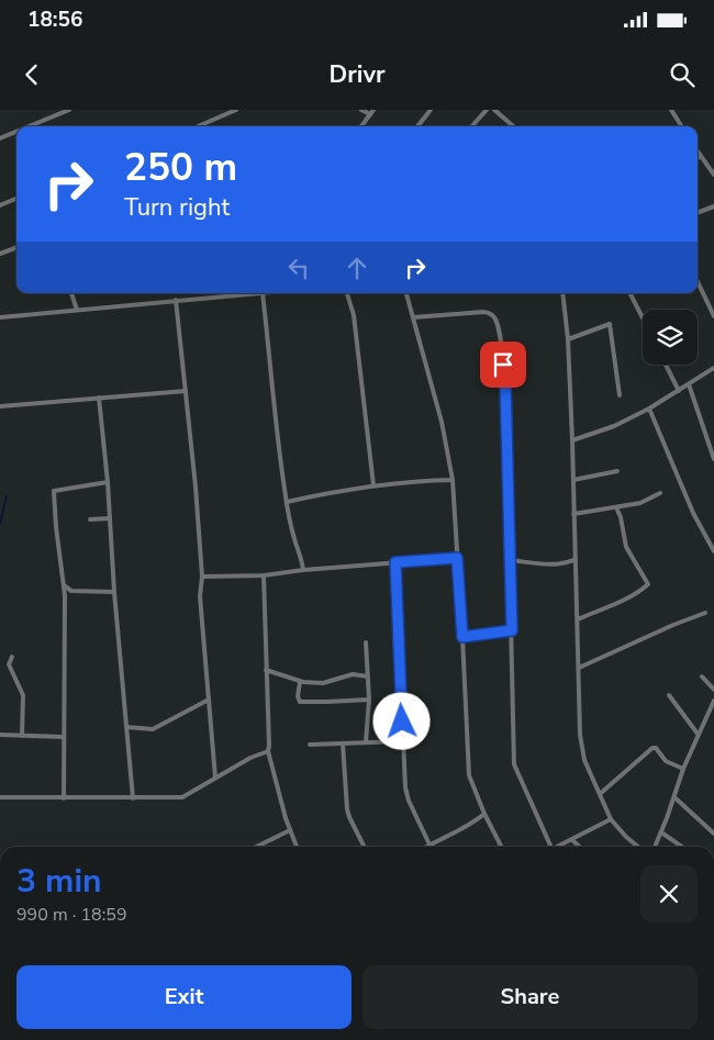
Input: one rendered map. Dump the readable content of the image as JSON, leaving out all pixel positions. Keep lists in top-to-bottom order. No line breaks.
{"page":{"status":"18:56","header":"Drivr","turn":["250 m","Turn right"],"heading":["3 min","990 m · 18:59"],"buttons":["Exit","Share"]}}
